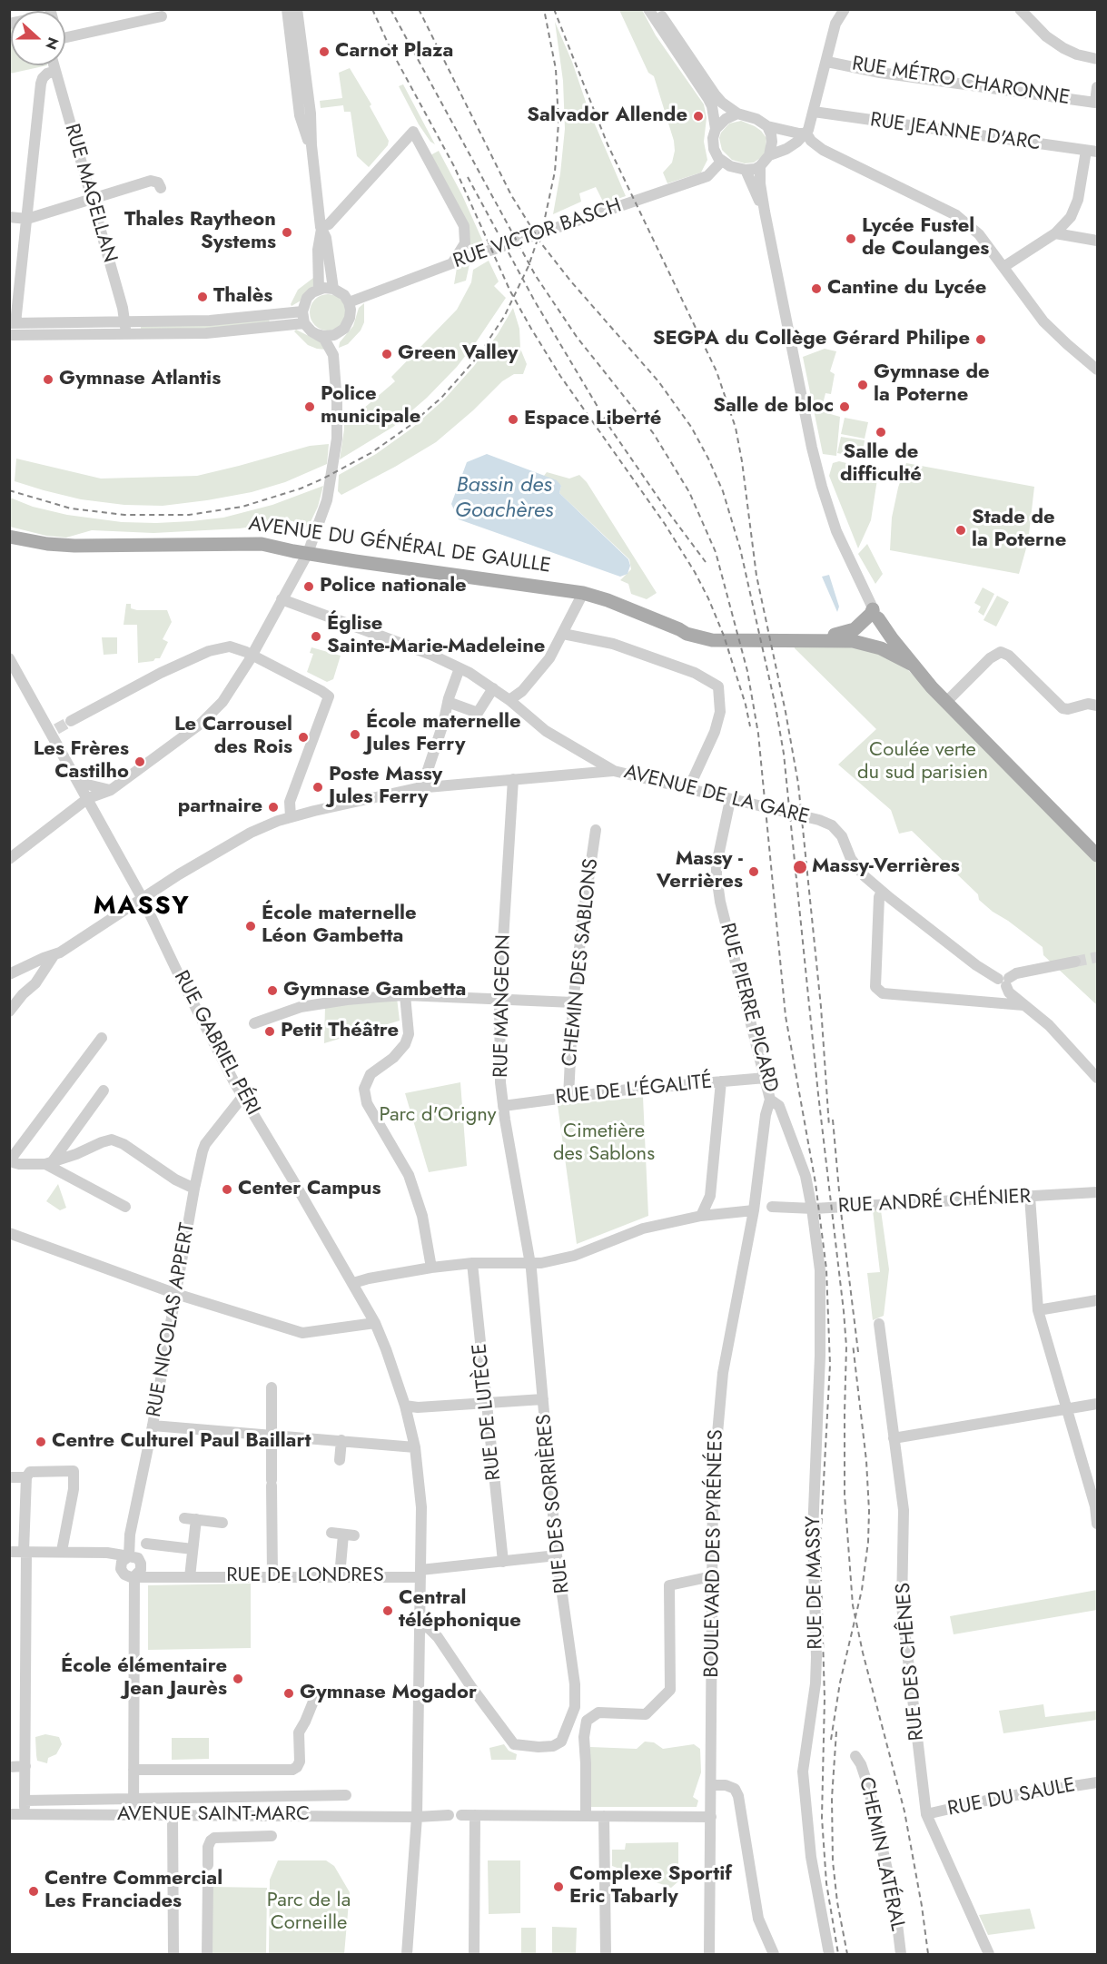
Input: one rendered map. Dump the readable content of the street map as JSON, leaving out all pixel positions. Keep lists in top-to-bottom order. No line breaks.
{"streets":{"main road":["AVENUE DU GÉNÉRAL DE GAULLE"],"street":["RUE MÉTRO CHARONNE","RUE JEANNE D'ARC","RUE MAGELLAN","RUE VICTOR BASCH","AVENUE DE LA GARE","CHEMIN DES SABLONS","RUE MANGEON","RUE PIERRE PICARD","RUE GABRIEL PÉRI","RUE DE L'ÉGALITÉ","RUE ANDRÉ CHÉNIER","RUE NICOLAS APPERT","RUE DE LUTÈCE","RUE DES SORRIÈRES","BOULEVARD DES PYRÉNÉES","RUE DE LONDRES","RUE DE MASSY","RUE DES CHÊNES","RUE DU SAULE","AVENUE SAINT-MARC","CHEMIN LATÉRAL"]},"crossings":[["AVENUE DE LA GARE","RUE PIERRE PICARD"],["CHEMIN DES SABLONS","RUE DE L'ÉGALITÉ"],["RUE MANGEON","RUE DE L'ÉGALITÉ"],["RUE MANGEON","RUE DES SORRIÈRES"],["RUE PIERRE PICARD","RUE DE L'ÉGALITÉ"],["RUE PIERRE PICARD","RUE ANDRÉ CHÉNIER"],["RUE PIERRE PICARD","BOULEVARD DES PYRÉNÉES"],["RUE PIERRE PICARD","RUE DE MASSY"],["RUE GABRIEL PÉRI","RUE NICOLAS APPERT"],["RUE GABRIEL PÉRI","RUE DES SORRIÈRES"],["RUE GABRIEL PÉRI","RUE DE LONDRES"],["RUE GABRIEL PÉRI","AVENUE SAINT-MARC"],["RUE ANDRÉ CHÉNIER","RUE DE MASSY"],["RUE NICOLAS APPERT","RUE DE LONDRES"],["RUE DE LUTÈCE","RUE DE LONDRES"],["RUE DES SORRIÈRES","RUE DE LONDRES"],["RUE DES CHÊNES","RUE DU SAULE"]],"districts":["MASSY"],"water":["Bassin des Goachères"],"parks":["Coulée verte du sud parisien","Parc d'Origny","Cimetière des Sablons","Parc de la Corneille"],"places":["Carnot Plaza","Salvador Allende","Thales Raytheon Systems","Lycée Fustel de Coulanges","Cantine du Lycée","Thalès","SEGPA du Collège Gérard Philipe","Green Valley","Gymnase Atlantis","Gymnase de la Poterne","Police municipale","Salle de bloc","Espace Liberté","Salle de difficulté","Stade de la Poterne","Police nationale","Église Sainte-Marie-Madeleine","École maternelle Jules Ferry","Le Carrousel des Rois","Les Frères Castilho","Poste Massy Jules Ferry","partnaire","Massy-Verrières","Massy - Verrières","École maternelle Léon Gambetta","Gymnase Gambetta","Petit Théâtre","Center Campus","Centre Culturel Paul Baillart","Central téléphonique","École élémentaire Jean Jaurès","Gymnase Mogador","Complexe Sportif Eric Tabarly","Centre Commercial Les Franciades"],"north":"right"}
